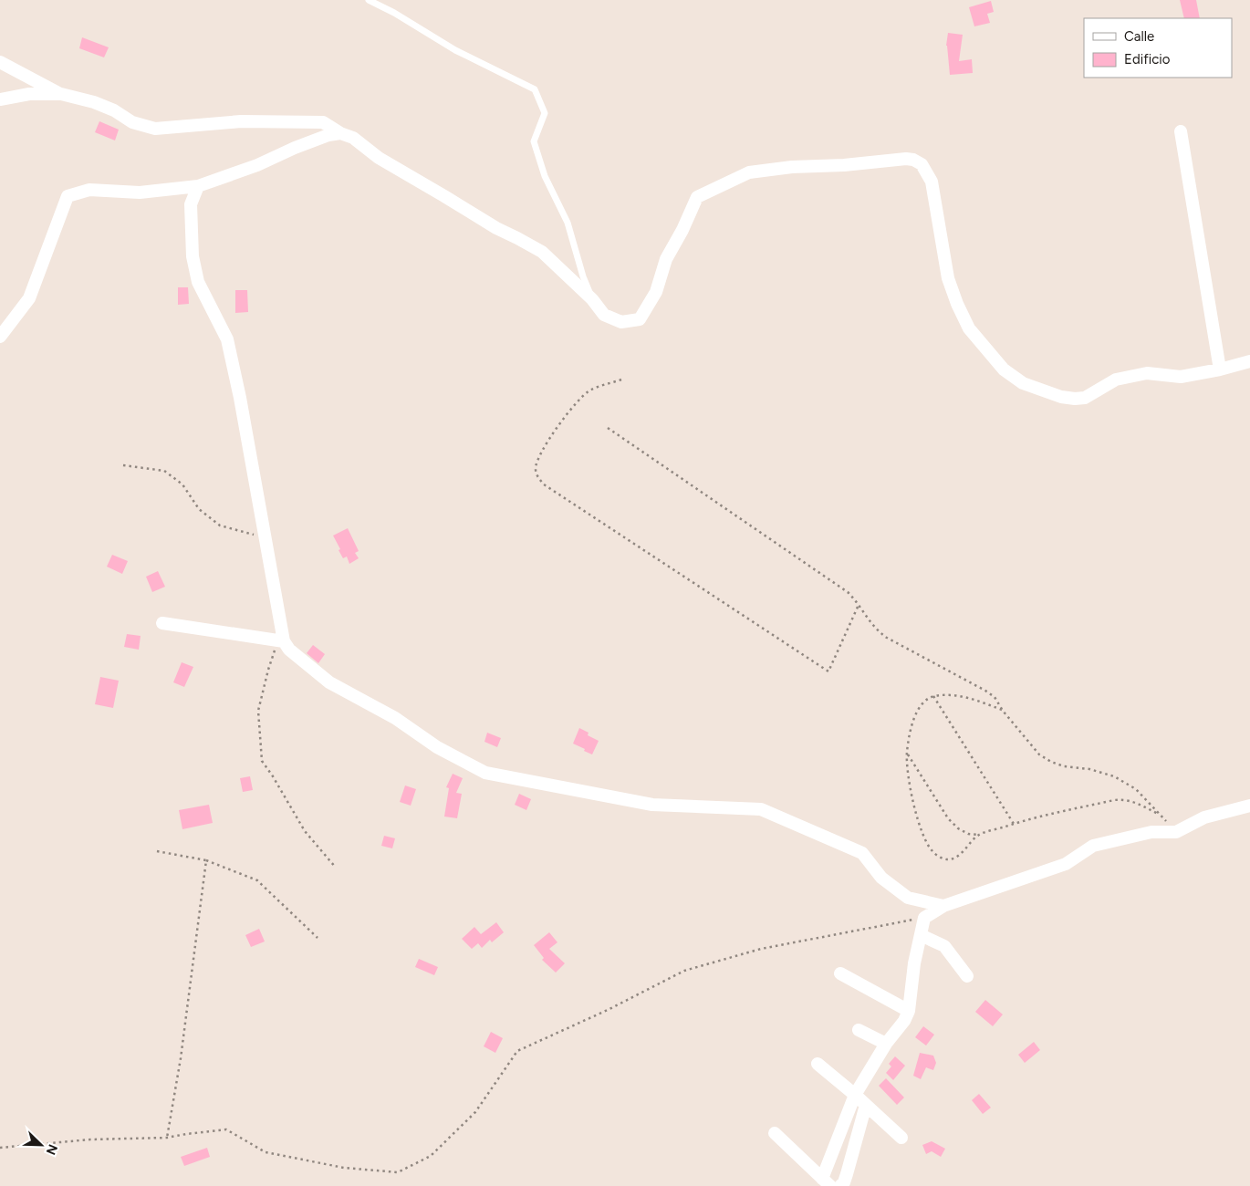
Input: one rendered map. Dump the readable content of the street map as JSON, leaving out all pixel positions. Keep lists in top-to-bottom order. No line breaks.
{"legend":["Calle","Edificio"],"north":"bottom right"}
